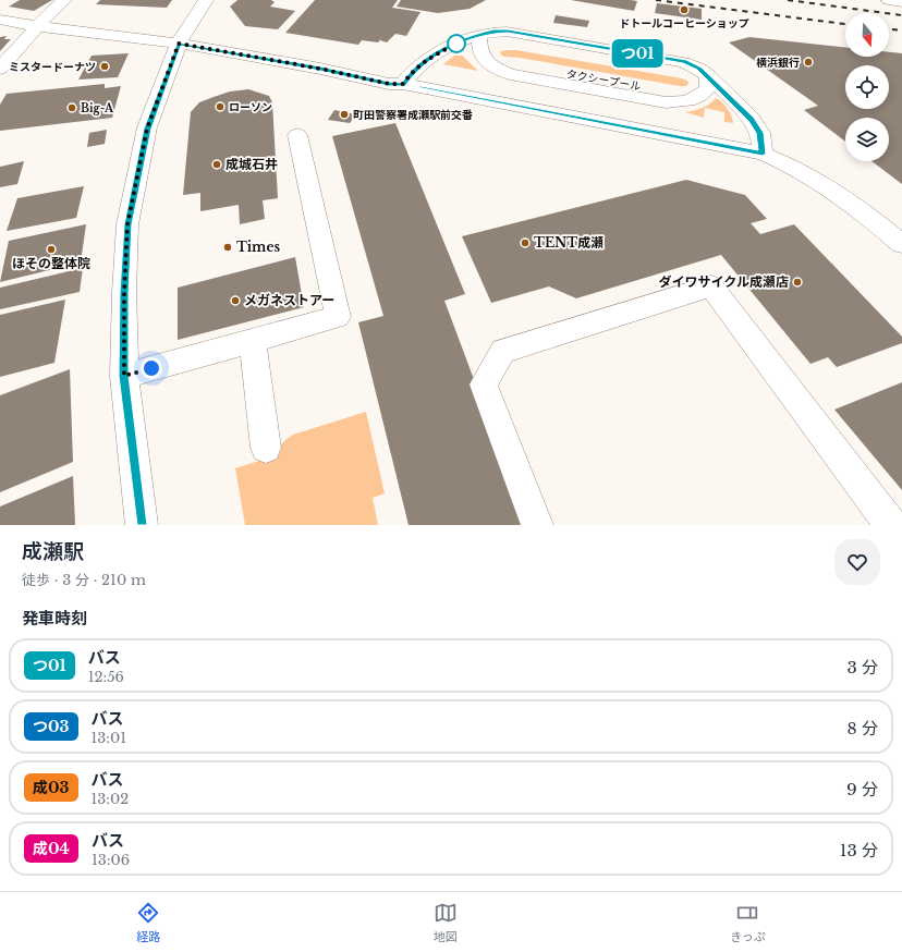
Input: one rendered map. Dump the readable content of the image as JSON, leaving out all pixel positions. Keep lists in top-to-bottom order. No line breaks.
{"places":["ドトールコーヒーショップ","横浜銀行","ミスタードーナツ","ローソン","Big-A","町田警察署成瀬駅前交番","成城石井","TENT成瀬","Times","ほその整体院","ダイワサイクル成瀬店","メガネストアー"],"lines":["bus line つ01"],"north":"bottom","page":{"on_map":"つ01","heading":[["成瀬駅","徒歩 · 3 分 · 210 m"],"発車時刻"],"list":[{"mark":"つ01","name":"バス","note":"12:56","value":"3 分"},{"mark":"つ03","name":"バス","note":"13:01","value":"8 分"},{"mark":"成03","name":"バス","note":"13:02","value":"9 分"},{"mark":"成04","name":"バス","note":"13:06","value":"13 分"}],"tabs":["経路","地図","きっぷ"]}}
